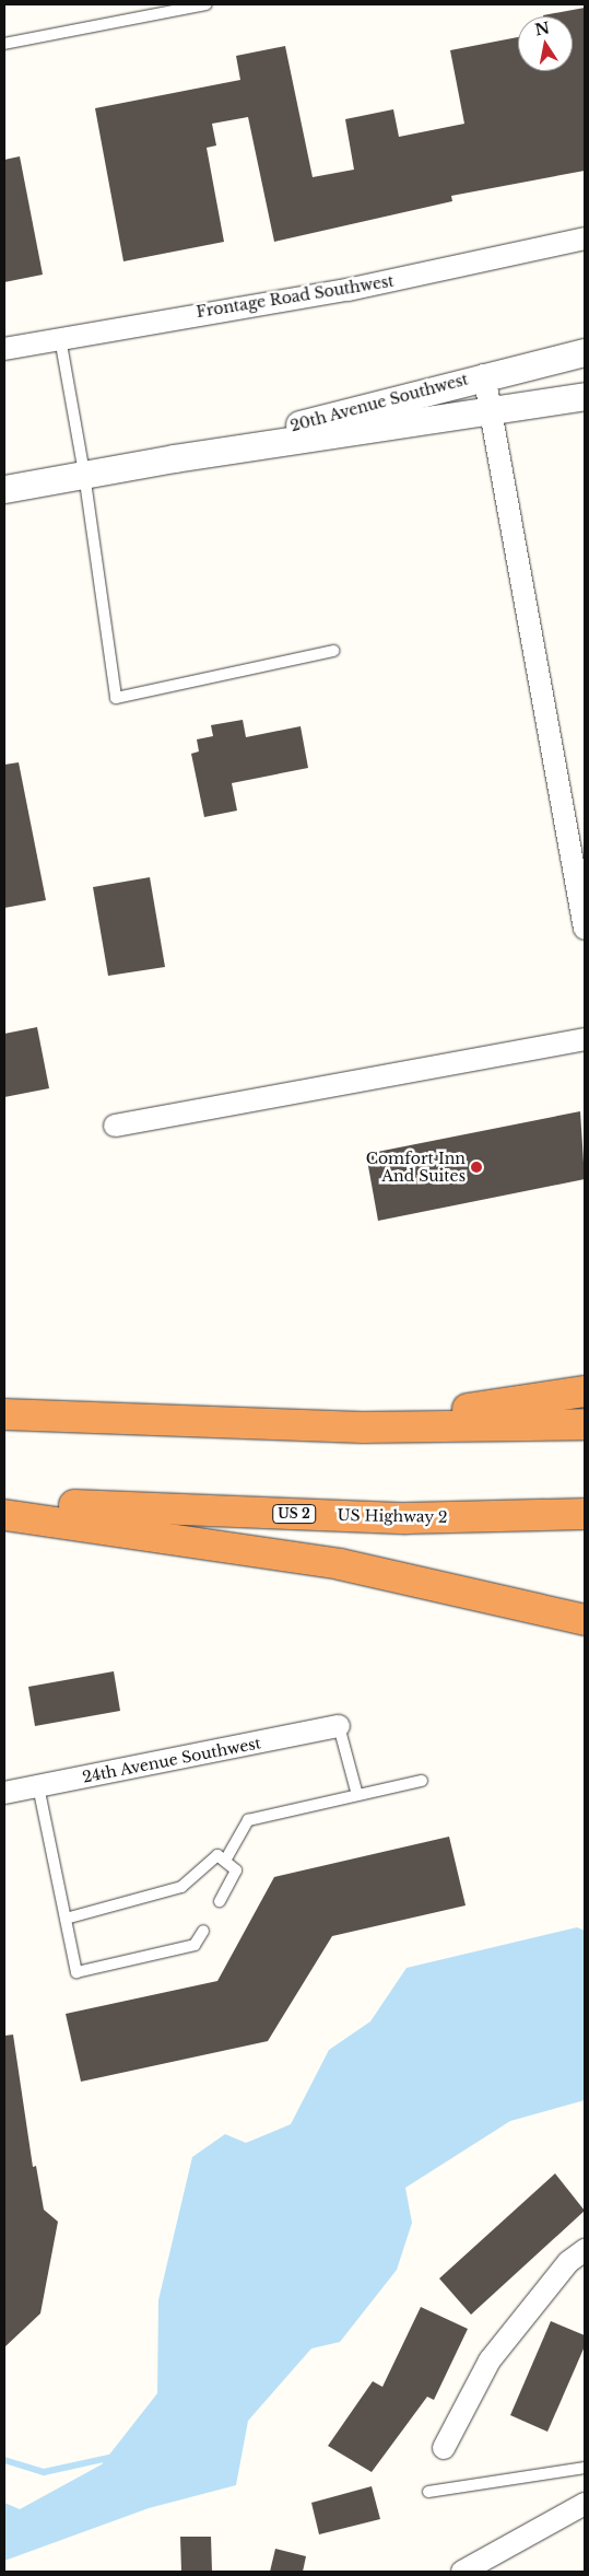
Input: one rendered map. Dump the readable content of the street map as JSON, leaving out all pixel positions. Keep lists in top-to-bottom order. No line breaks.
{"streets":{"highway":["US 2","US Highway 2"],"street":["Frontage Road Southwest","20th Avenue Southwest","24th Avenue Southwest"]},"places":["Comfort Inn And Suites"],"north":"top"}
